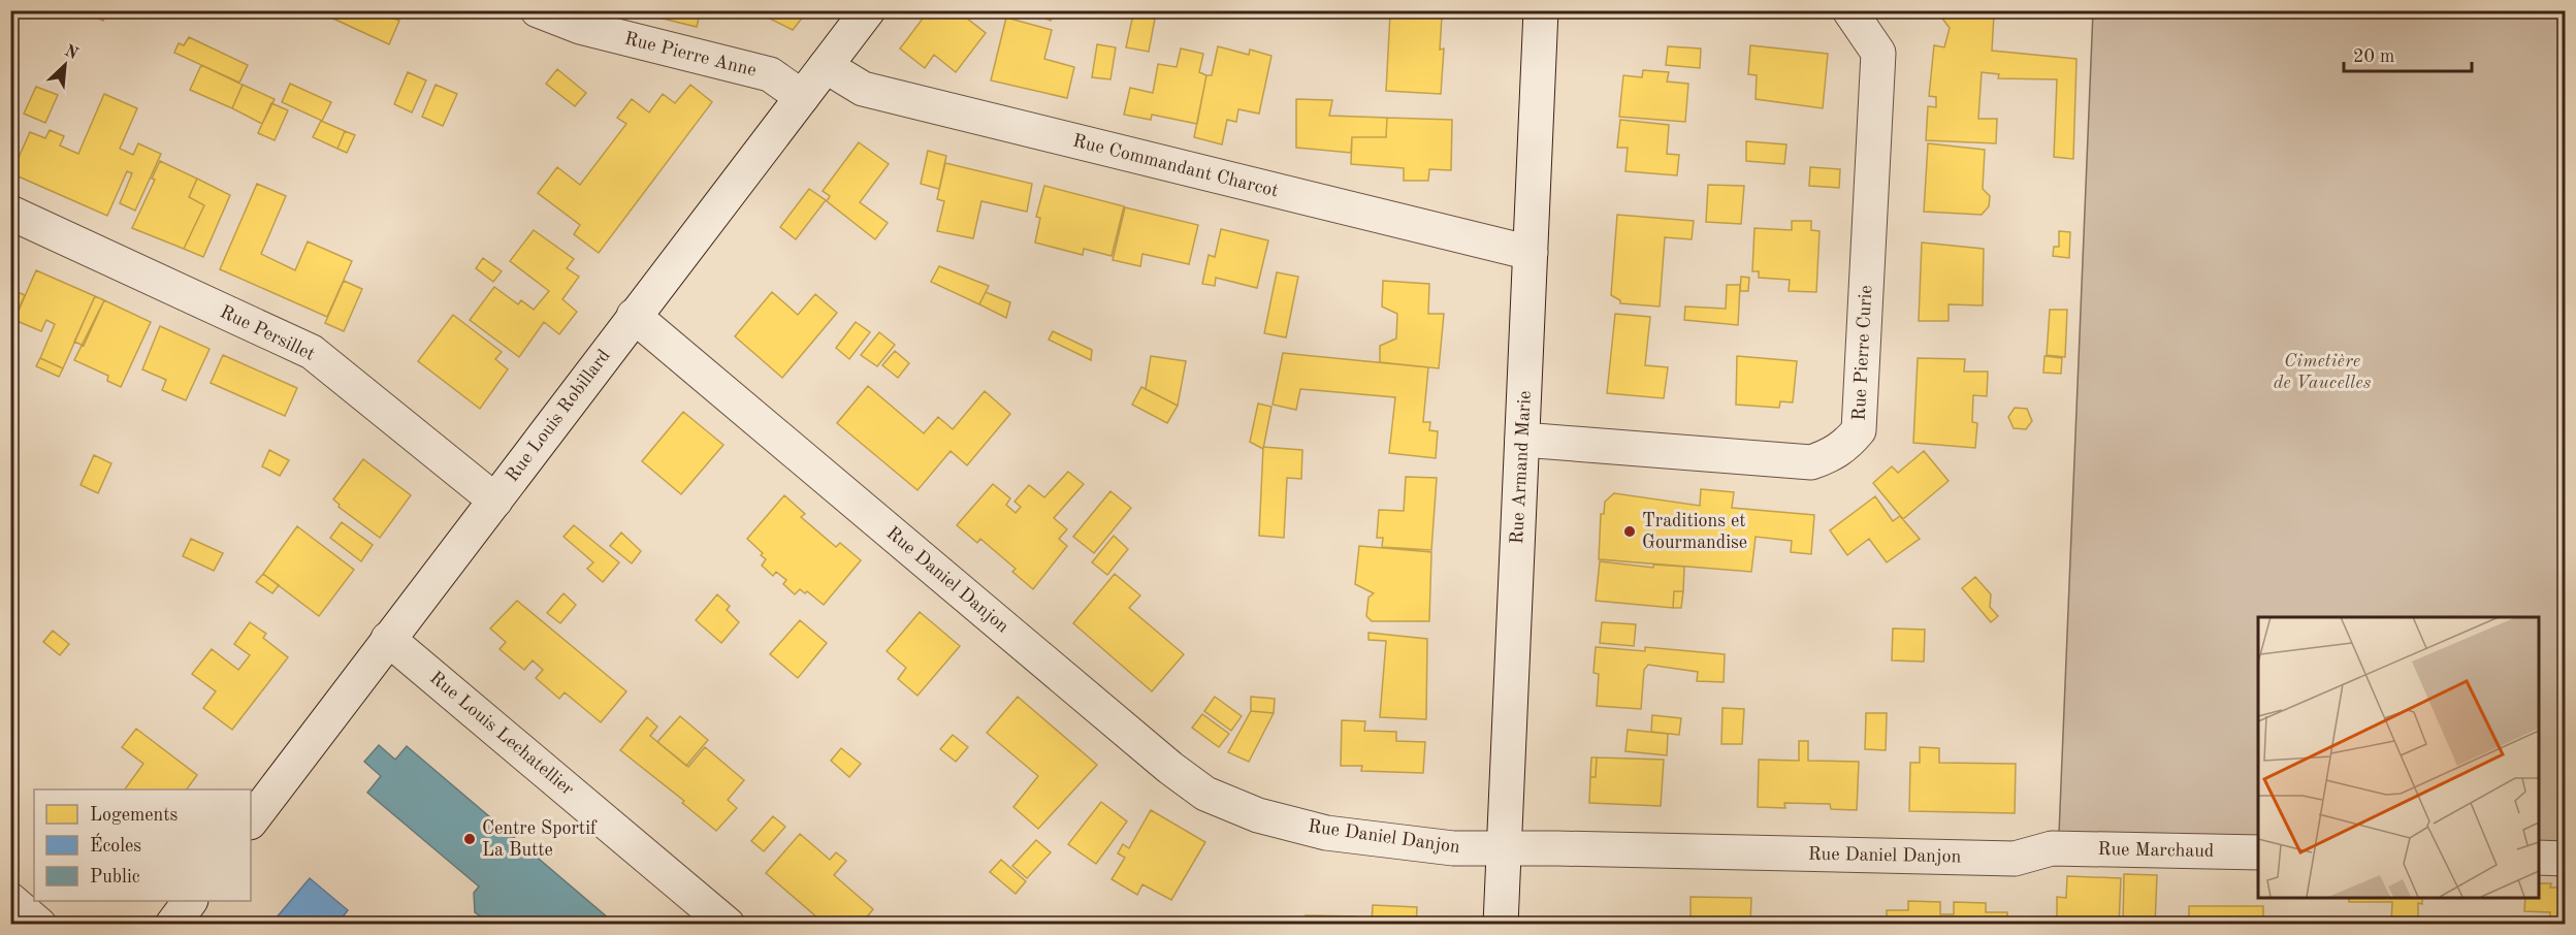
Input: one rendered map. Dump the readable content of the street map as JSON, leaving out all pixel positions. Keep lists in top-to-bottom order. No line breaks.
{"streets":{"street":["Rue Pierre Anne","Rue Commandant Charcot","Rue Persillet","Rue Pierre Curie","Rue Louis Robillard","Rue Armand Marie","Rue Daniel Danjon","Rue Louis Lechatellier","Rue Marchaud"]},"crossings":[["Rue Pierre Anne","Rue Louis Robillard"],["Rue Commandant Charcot","Rue Louis Robillard"],["Rue Commandant Charcot","Rue Armand Marie"],["Rue Persillet","Rue Louis Robillard"],["Rue Pierre Curie","Rue Armand Marie"],["Rue Louis Robillard","Rue Daniel Danjon"],["Rue Louis Robillard","Rue Louis Lechatellier"],["Rue Armand Marie","Rue Daniel Danjon"],["Rue Daniel Danjon","Rue Marchaud"]],"parks":["Cimetière de Vaucelles"],"places":["Traditions et Gourmandise","Centre Sportif La Butte"],"legend":["Logements","Écoles","Public"],"scale_bar":"20 m","north":"top right"}
